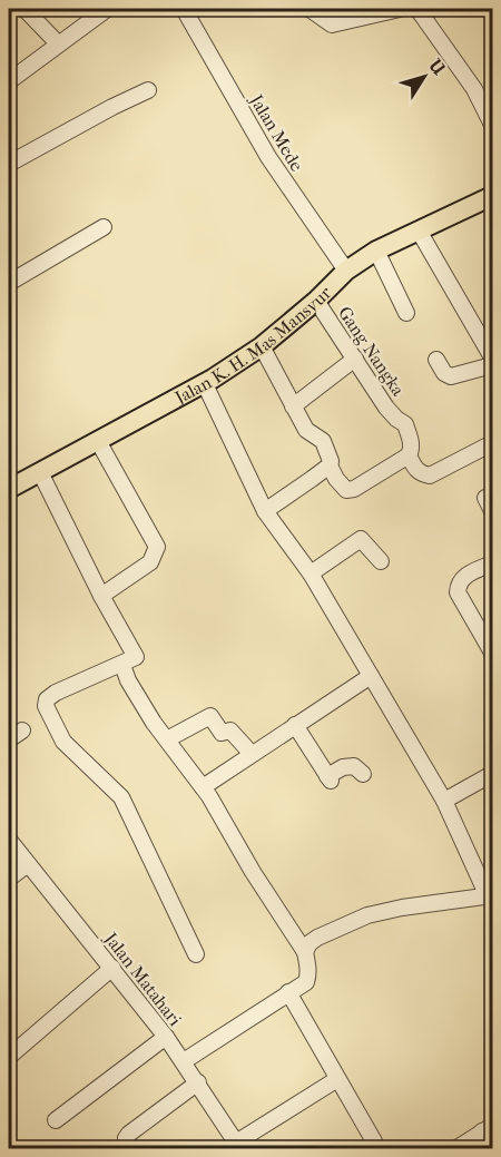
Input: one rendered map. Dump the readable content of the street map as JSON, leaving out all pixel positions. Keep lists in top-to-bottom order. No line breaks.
{"streets":{"main road":["Jalan K. H. Mas Mansyur"],"street":["Jalan Mede","Gang Nangka","Jalan Matahari"]},"crossings":[["Jalan Mede","Jalan K. H. Mas Mansyur"],["Jalan K. H. Mas Mansyur","Gang Nangka"]],"north":"top right"}
